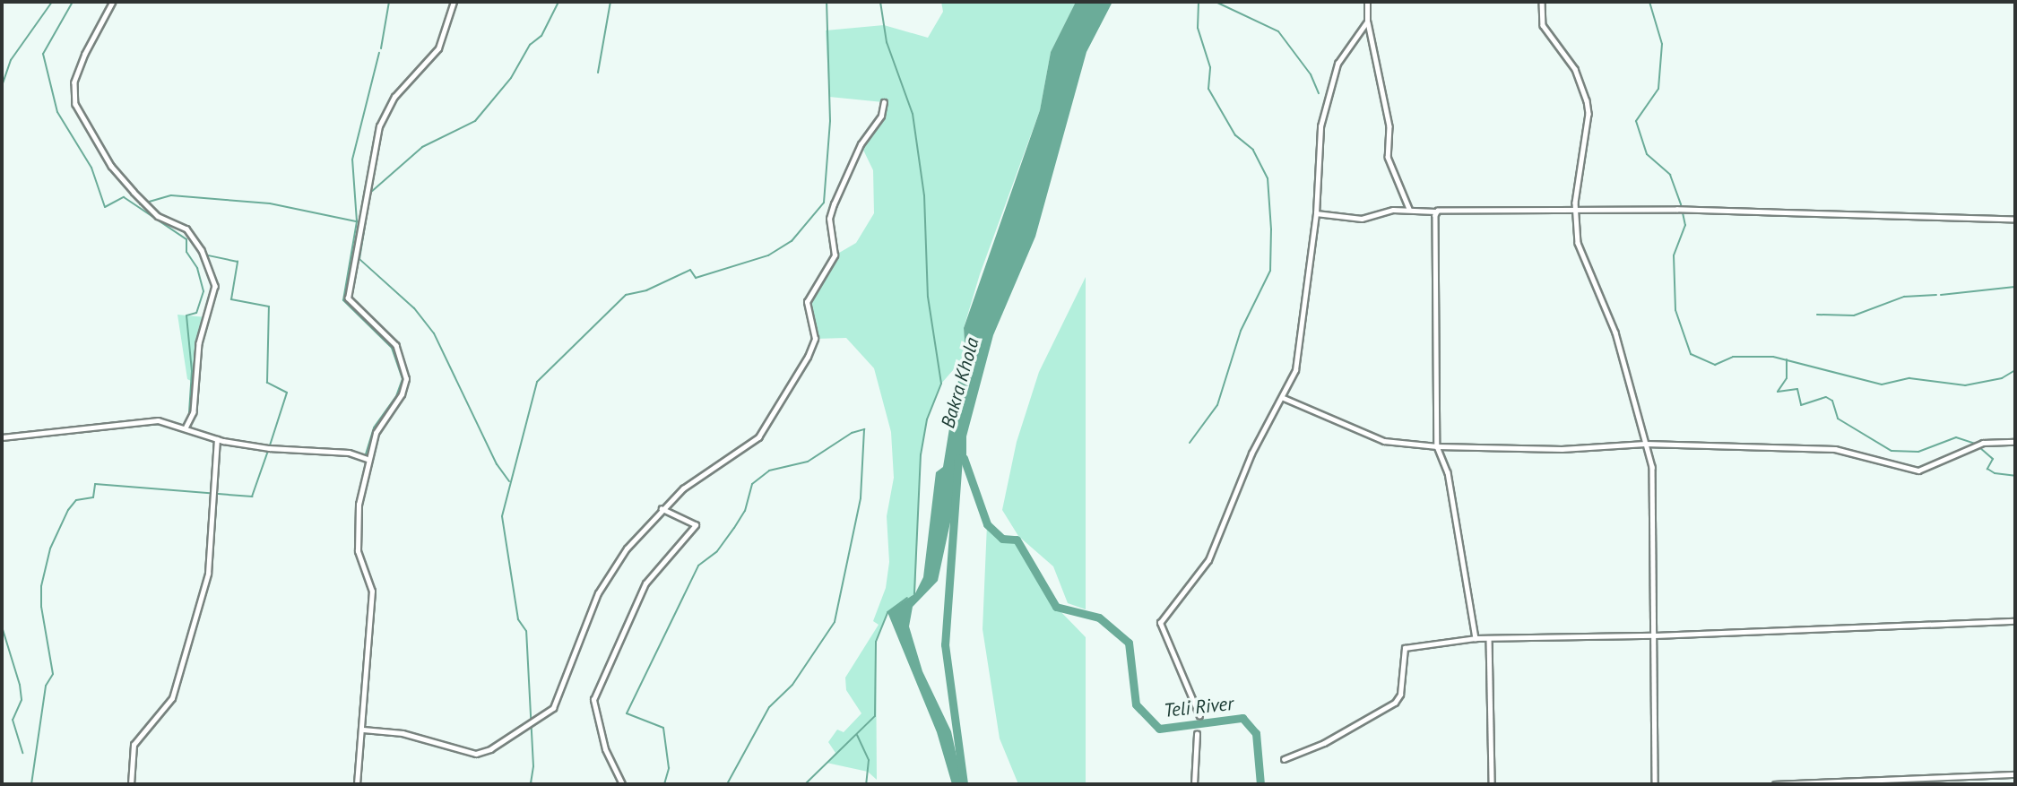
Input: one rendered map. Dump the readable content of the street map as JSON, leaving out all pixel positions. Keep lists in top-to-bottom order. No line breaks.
{"water":["Bakra Khola","Teli River"]}
